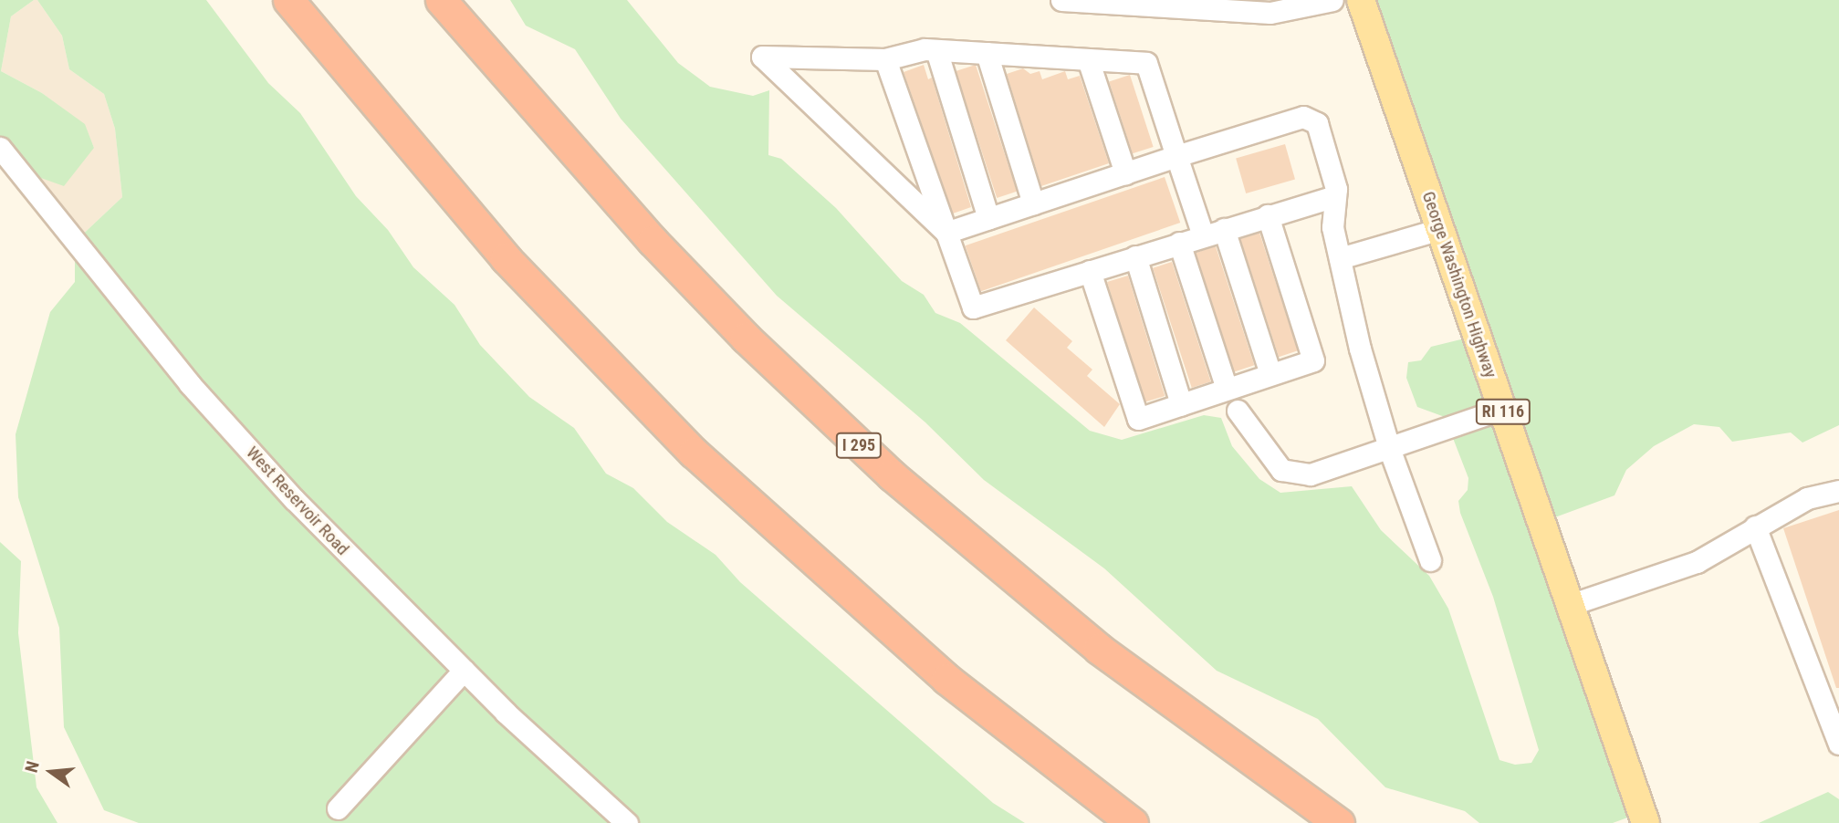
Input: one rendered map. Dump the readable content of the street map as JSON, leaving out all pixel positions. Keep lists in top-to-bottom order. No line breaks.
{"streets":{"highway":["I 295"],"main road":["George Washington Highway","RI 116"],"street":["West Reservoir Road"]},"north":"left"}
